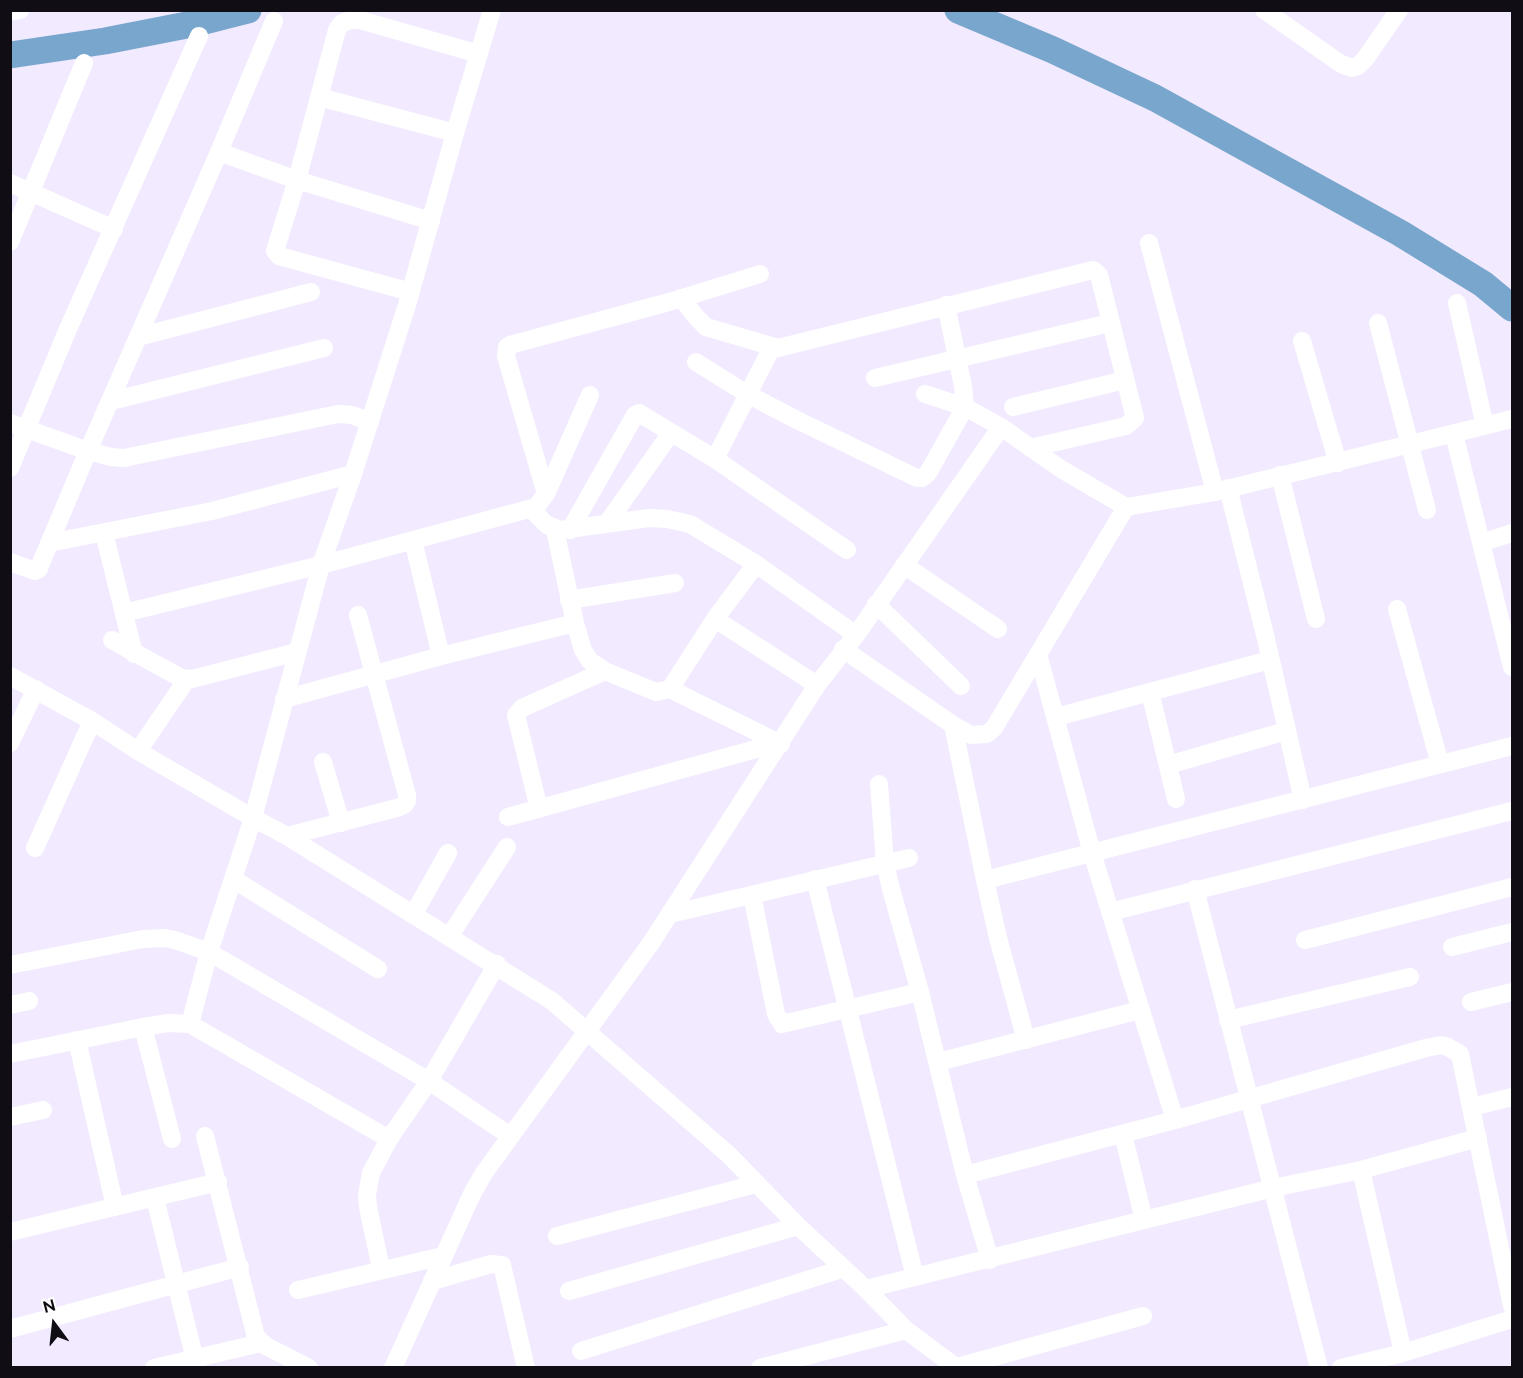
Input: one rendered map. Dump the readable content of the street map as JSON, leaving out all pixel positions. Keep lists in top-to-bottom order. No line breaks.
{"north":"top"}
